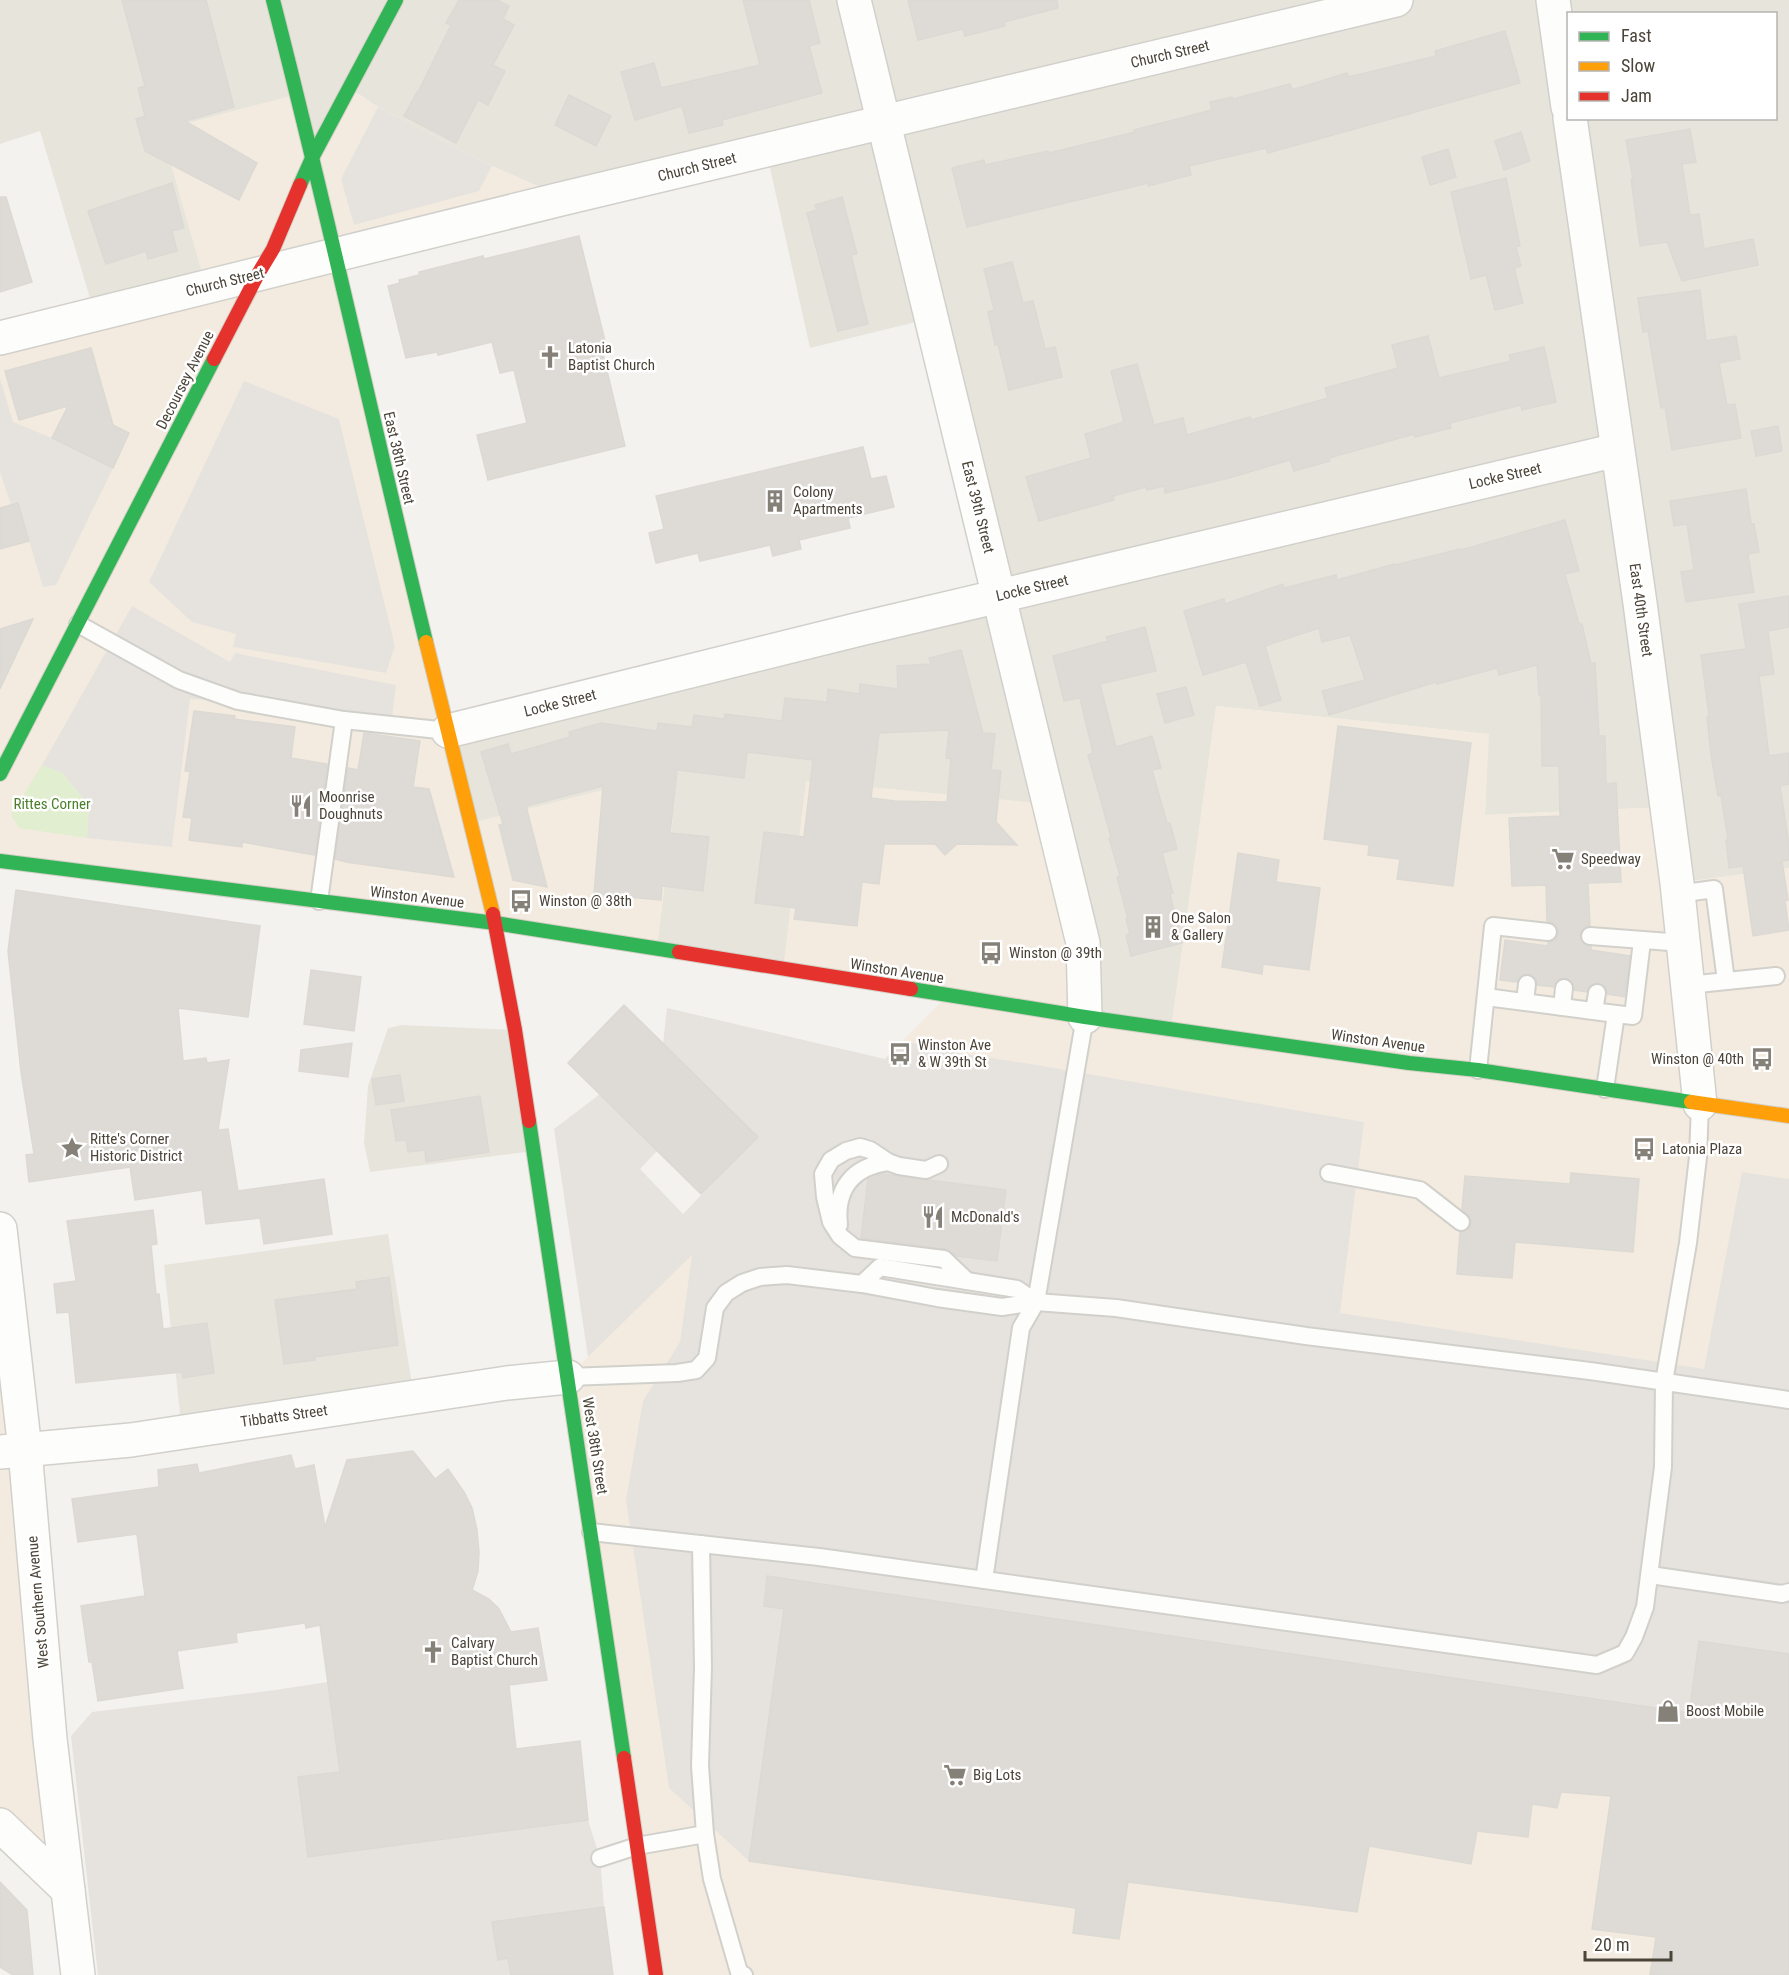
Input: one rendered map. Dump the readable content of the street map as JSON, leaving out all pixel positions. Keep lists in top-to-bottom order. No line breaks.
{"streets":{"main road":["Decoursey Avenue","East 38th Street","Winston Avenue","West 38th Street"],"street":["Church Street","Locke Street","East 39th Street","East 40th Street","Tibbatts Street","West Southern Avenue"]},"crossings":[["Church Street","Decoursey Avenue"],["Church Street","East 38th Street"],["Church Street","East 39th Street"],["Decoursey Avenue","East 38th Street"],["East 38th Street","Locke Street"],["East 38th Street","Winston Avenue"],["East 38th Street","West 38th Street"],["Locke Street","East 39th Street"],["Locke Street","East 40th Street"],["East 39th Street","Winston Avenue"],["East 40th Street","Winston Avenue"],["Winston Avenue","West 38th Street"],["Tibbatts Street","West 38th Street"],["Tibbatts Street","West Southern Avenue"]],"parks":["Rittes Corner"],"places":{"church":["Latonia Baptist Church","Calvary Baptist Church"],"building":["Colony Apartments","One Salon & Gallery"],"restaurant":["Moonrise Doughnuts","McDonald's"],"supermarket":["Speedway","Big Lots"],"bus stop":["Winston @ 38th","Winston @ 39th","Winston Ave & W 39th St","Winston @ 40th","Latonia Plaza"],"place":["Ritte's Corner Historic District"],"shop":["Boost Mobile"]},"legend":["Fast","Slow","Jam"],"scale_bar":"20 m"}
